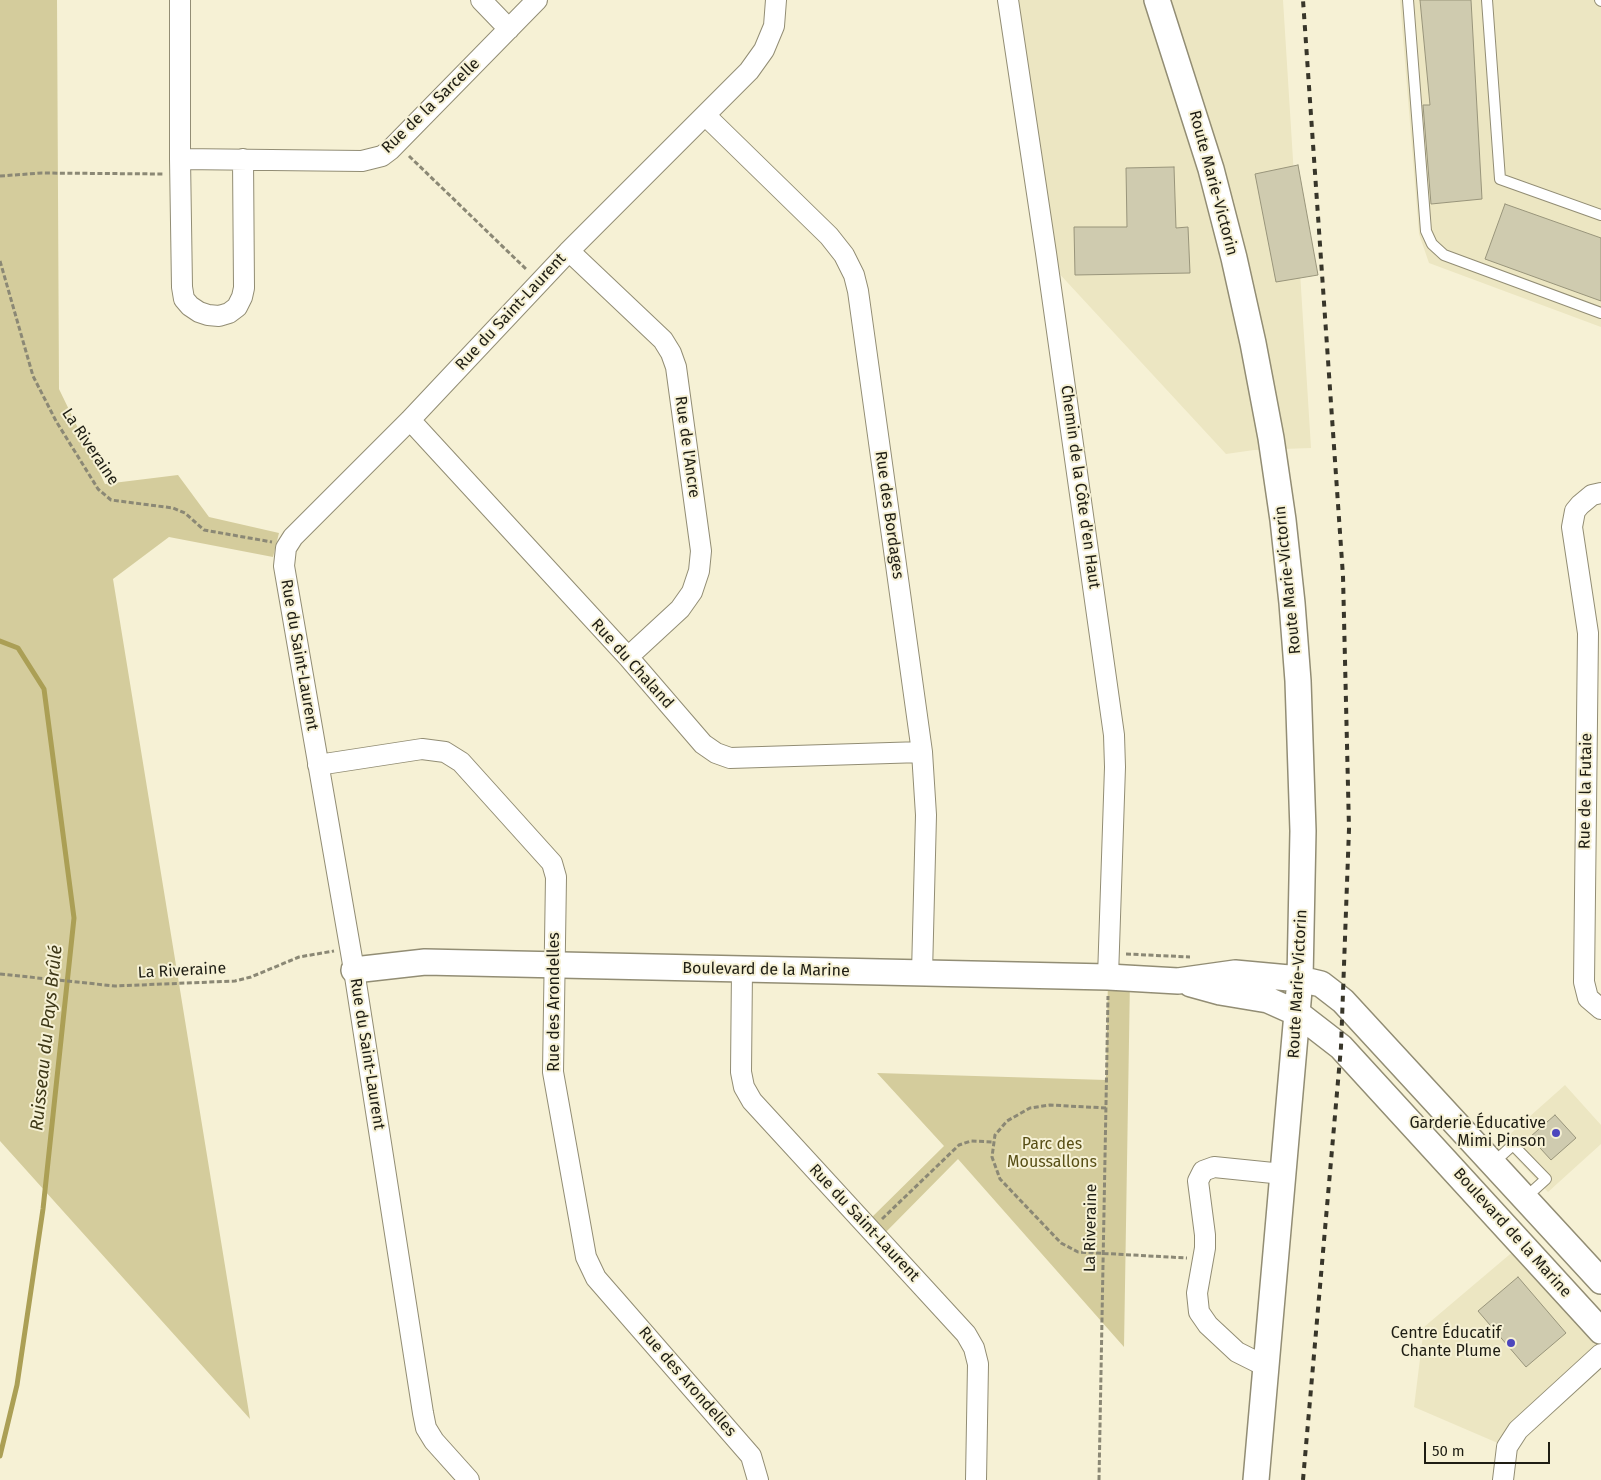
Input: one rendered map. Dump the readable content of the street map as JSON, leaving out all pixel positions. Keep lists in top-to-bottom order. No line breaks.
{"streets":{"street":["Rue de la Sarcelle","Route Marie-Victorin","Rue du Saint-Laurent","Rue de l'Ancre","Chemin de la Côte d'en Haut","Rue des Bordages","Rue du Chaland","Rue de la Futaie","Boulevard de la Marine","Rue des Arondelles"],"path":["La Riveraine"]},"crossings":[["Route Marie-Victorin","Boulevard de la Marine"],["Rue du Saint-Laurent","La Riveraine"],["Rue du Saint-Laurent","Rue de l'Ancre"],["Rue du Saint-Laurent","Rue des Bordages"],["Rue du Saint-Laurent","Rue du Chaland"],["Rue du Saint-Laurent","Boulevard de la Marine"],["Rue du Saint-Laurent","Rue des Arondelles"],["La Riveraine","Chemin de la Côte d'en Haut"],["La Riveraine","Boulevard de la Marine"],["Rue de l'Ancre","Rue du Chaland"],["Chemin de la Côte d'en Haut","Boulevard de la Marine"],["Rue des Bordages","Rue du Chaland"],["Rue des Bordages","Boulevard de la Marine"],["Boulevard de la Marine","Rue des Arondelles"]],"water":["Ruisseau du Pays Brûlé"],"parks":["Parc des Moussallons"],"places":["Garderie Éducative Mimi Pinson","Centre Éducatif Chante Plume"],"scale_bar":"50 m"}
